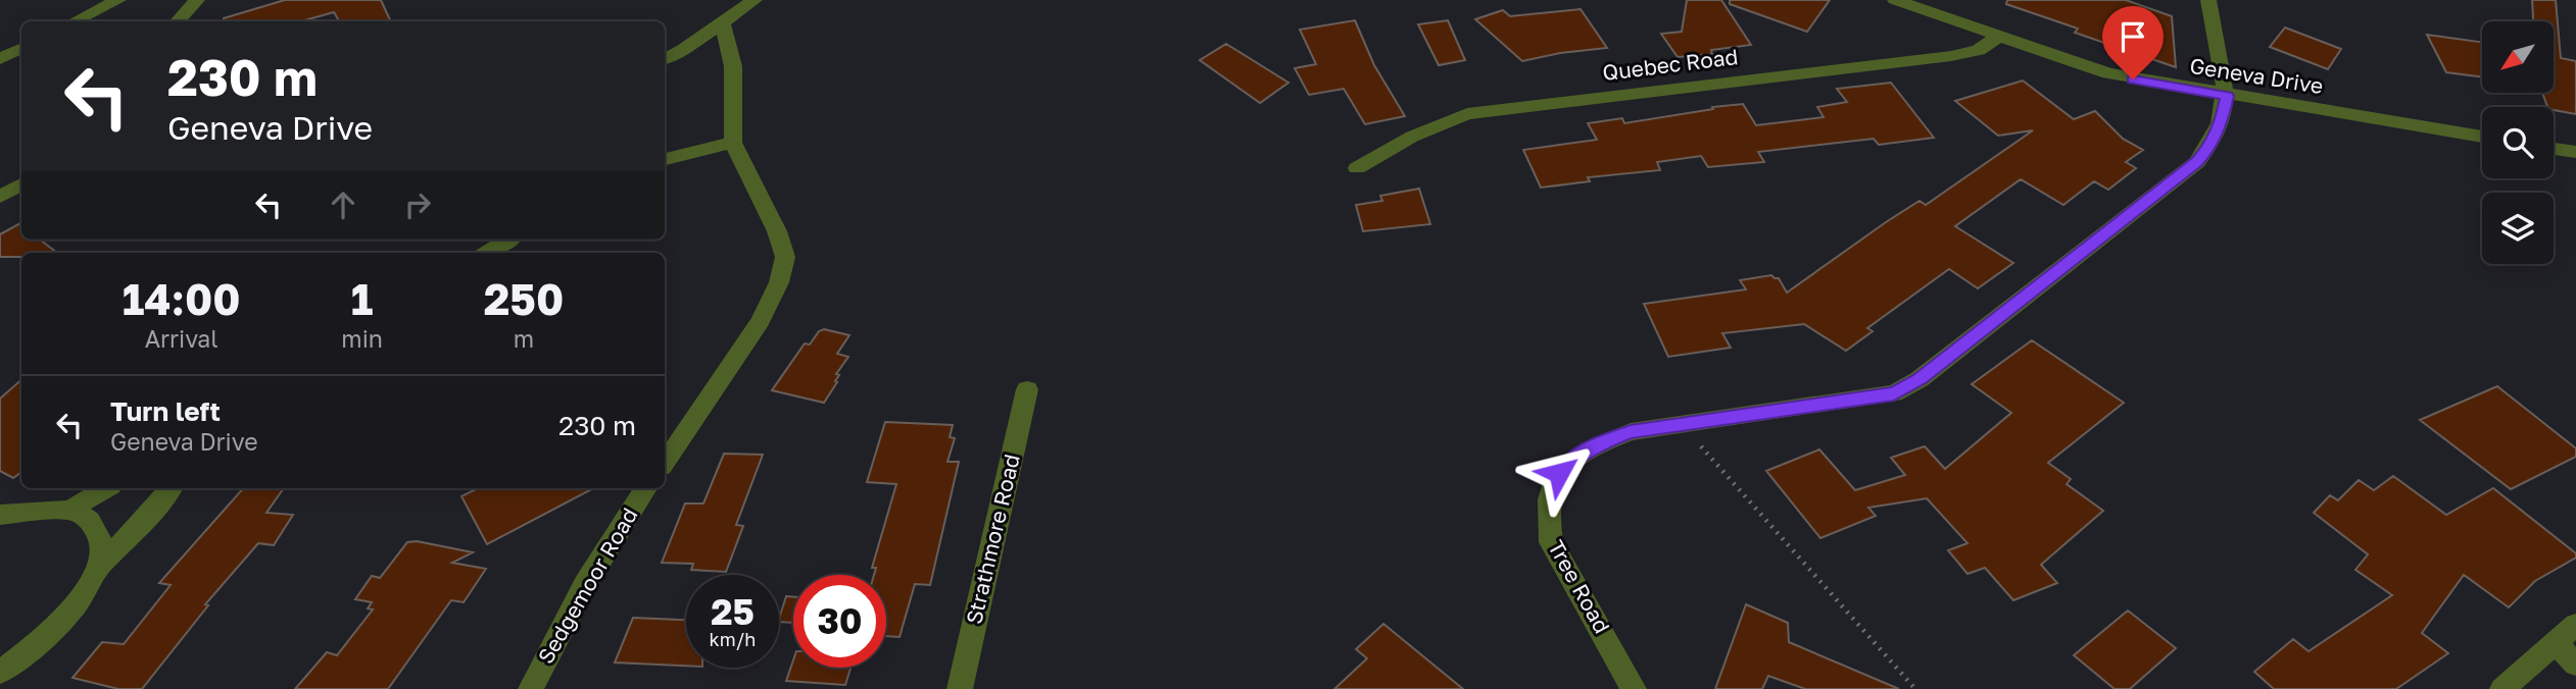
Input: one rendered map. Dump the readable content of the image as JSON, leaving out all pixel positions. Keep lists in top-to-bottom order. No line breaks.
{"streets":{"street":["Quebec Road","Geneva Drive","Strathmore Road","Sedgemoor Road","Tree Road"]},"crossings":[["Quebec Road","Geneva Drive"],["Geneva Drive","Tree Road"]],"north":"bottom left","page":{"turn":["230 m","Geneva Drive"],"eta":["14:00","Arrival","1","min","250","m"],"list":[{"name":"Turn left","note":"Geneva Drive","value":"230 m"}],"speed":"25 km/h","limit":"30"}}
